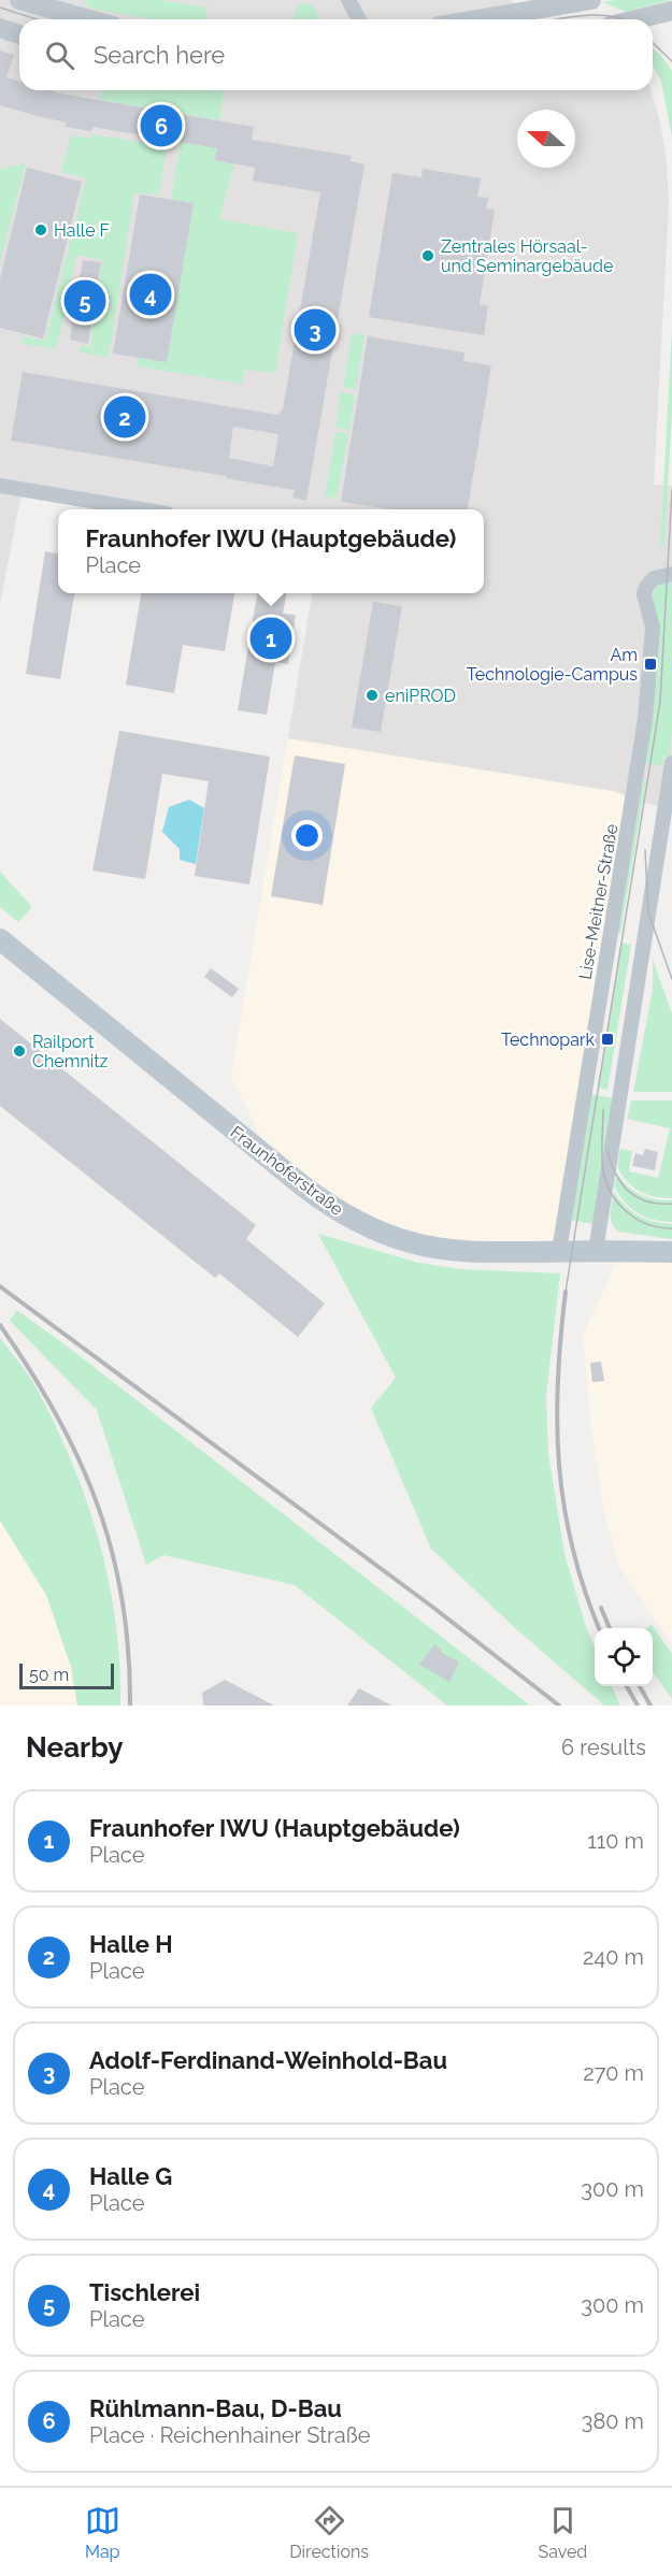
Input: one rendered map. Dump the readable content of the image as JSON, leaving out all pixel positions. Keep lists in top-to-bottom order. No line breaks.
{"streets":{"main road":["Fraunhoferstraße"],"street":["Lise-Meitner-Straße"]},"crossings":[["Lise-Meitner-Straße","Fraunhoferstraße"]],"places":{"other":["Halle F","Zentrales Hörsaal- und Seminargebäude","eniPROD","Railport Chemnitz"],"transit":["Am Technologie-Campus","Technopark"]},"scale_bar":"50 m","north":"left","page":{"search":"Search here","pins":["6","4","5","3","2","1"],"popup":["Fraunhofer IWU (Hauptgebäude)","Place"],"scale":"50 m","heading":["Nearby","6 results"],"list":[{"mark":"1","name":"Fraunhofer IWU (Hauptgebäude)","note":"Place","value":"110 m"},{"mark":"2","name":"Halle H","note":"Place","value":"240 m"},{"mark":"3","name":"Adolf-Ferdinand-Weinhold-Bau","note":"Place","value":"270 m"},{"mark":"4","name":"Halle G","note":"Place","value":"300 m"},{"mark":"5","name":"Tischlerei","note":"Place","value":"300 m"},{"mark":"6","name":"Rühlmann-Bau, D-Bau","note":"Place · Reichenhainer Straße","value":"380 m"}],"nav":["Map","Directions","Saved"]}}
